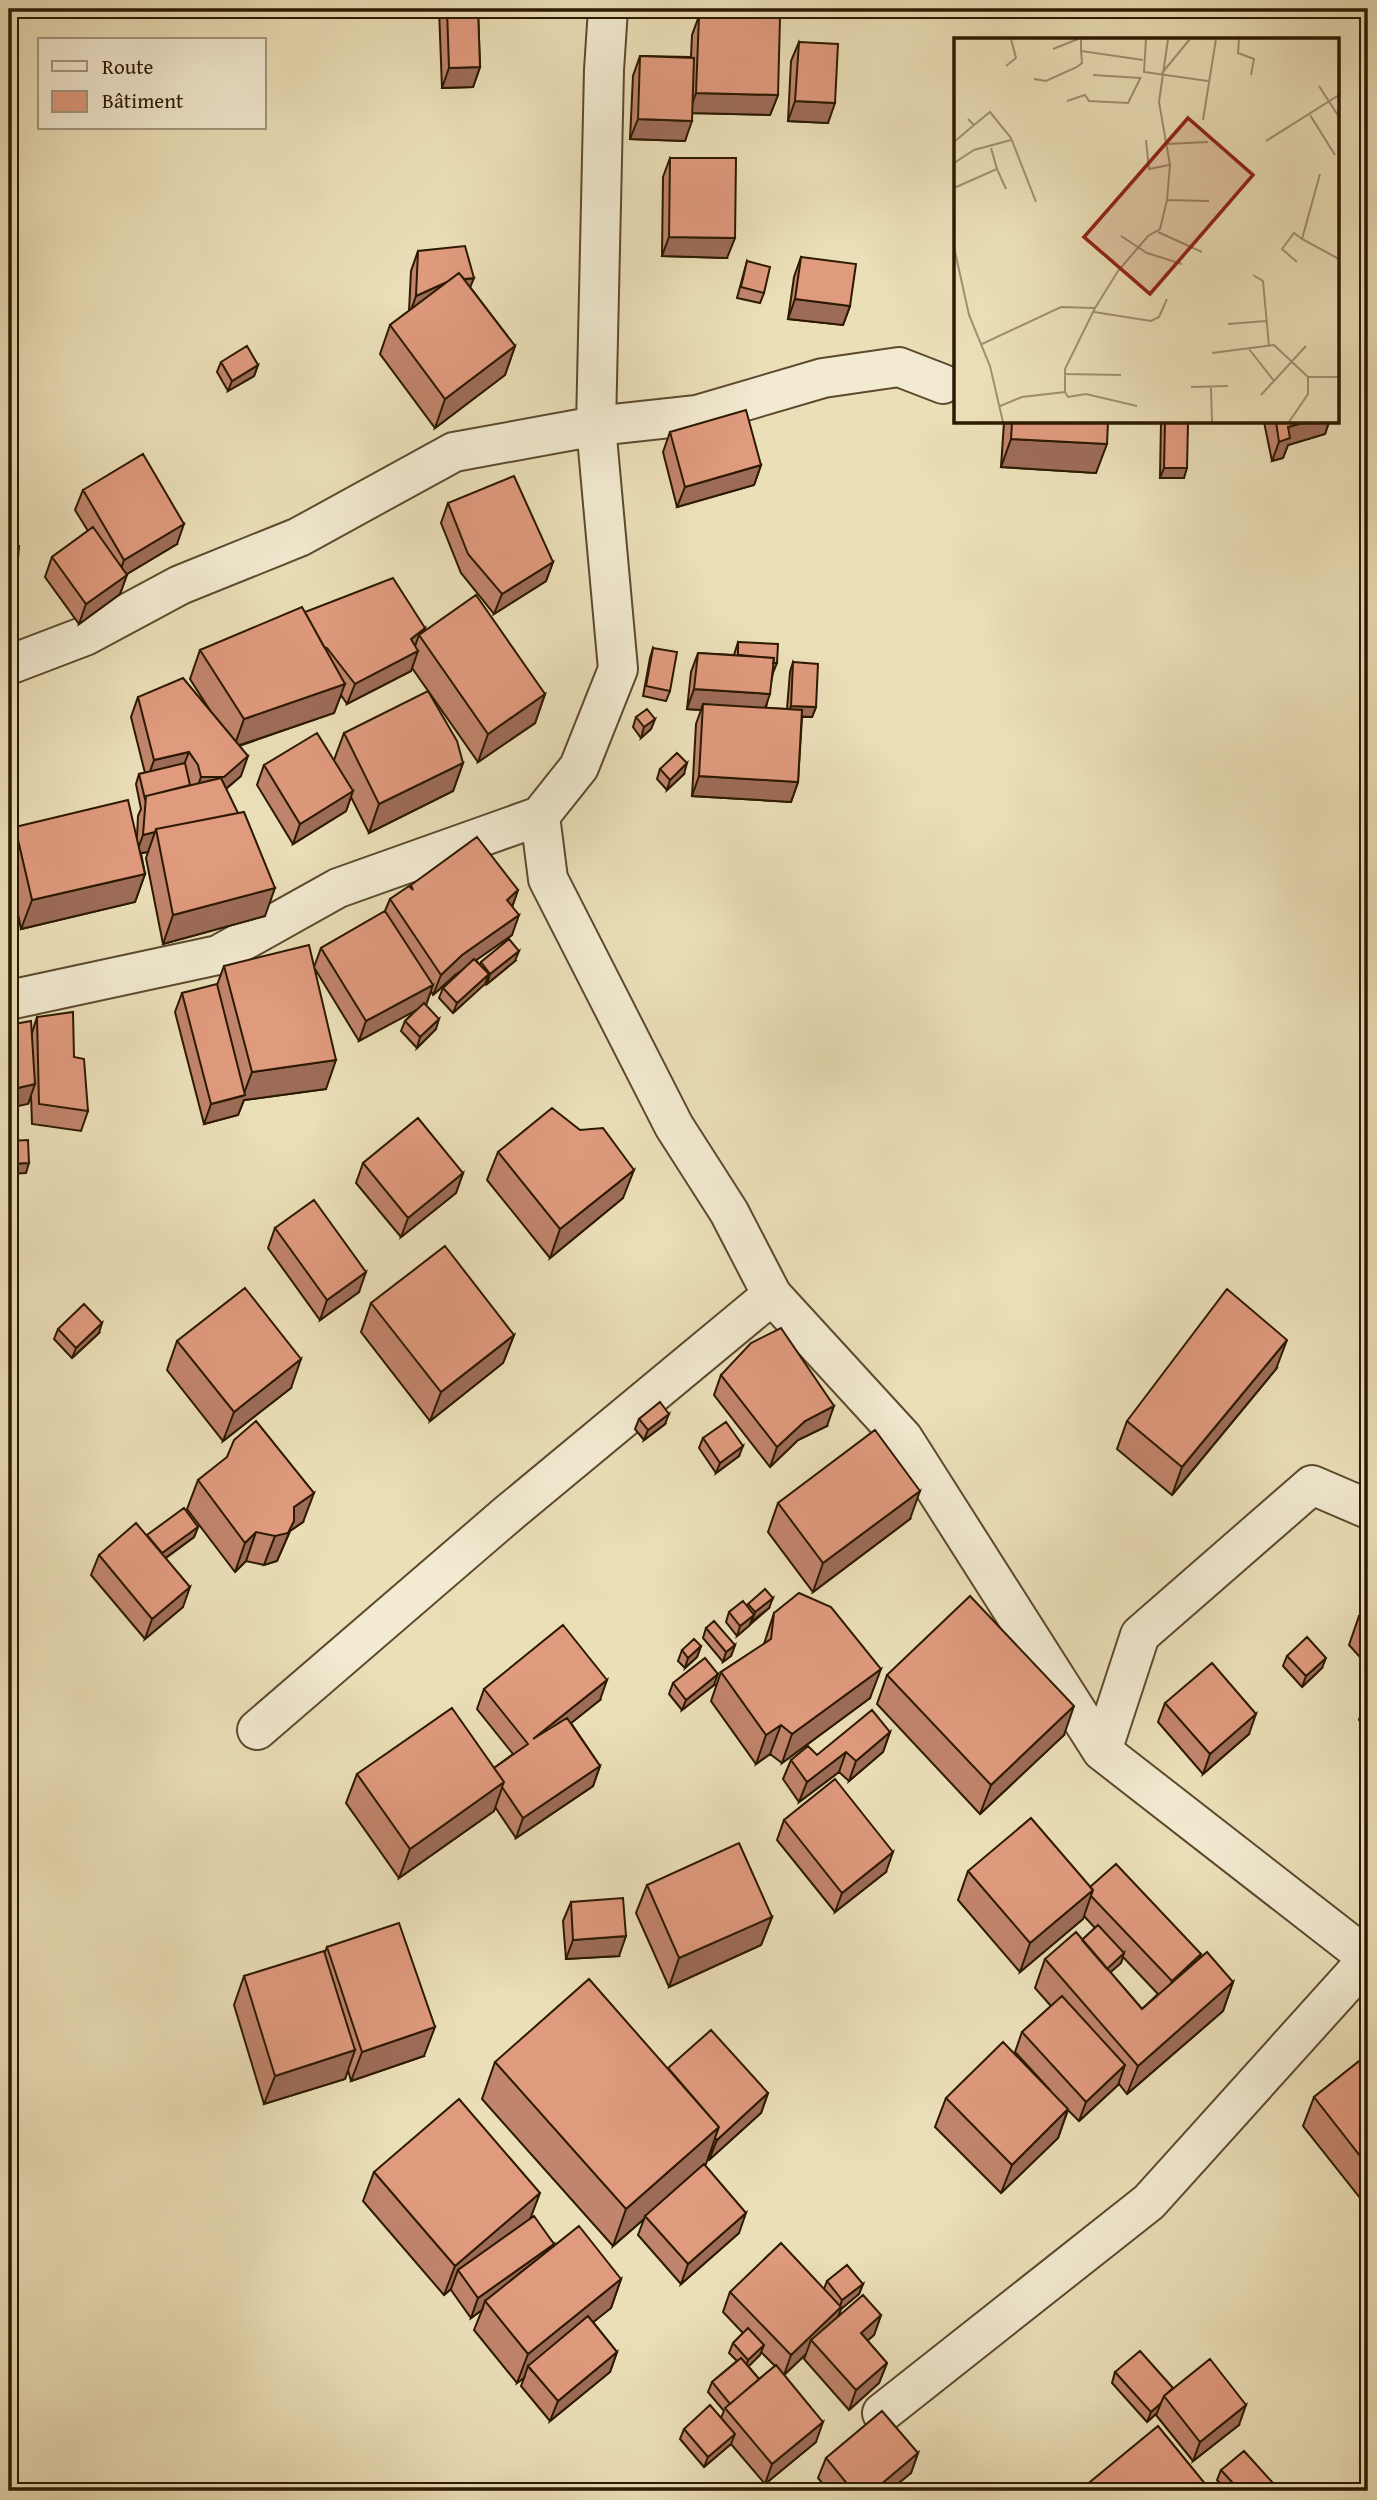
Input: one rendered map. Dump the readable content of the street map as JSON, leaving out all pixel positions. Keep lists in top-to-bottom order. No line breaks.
{"legend":["Route","Bâtiment"]}
